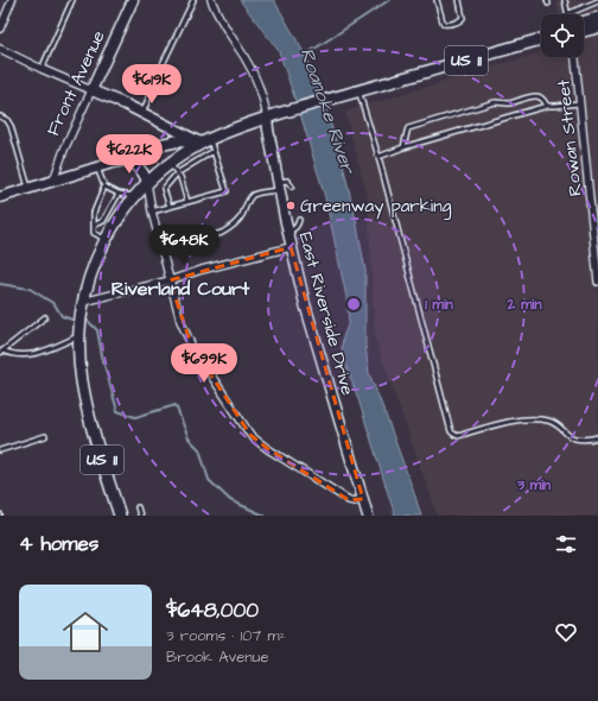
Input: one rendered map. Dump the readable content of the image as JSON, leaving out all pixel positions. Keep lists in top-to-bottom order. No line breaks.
{"streets":{"main road":["US 11"],"street":["Front Avenue","Rowan Street","East Riverside Drive"]},"crossings":[["US 11","East Riverside Drive"]],"districts":["Riverland Court"],"water":["Roanoke River"],"places":["Greenway parking"],"page":{"price":["$619K","$622K","$648K","$699K"],"heading":"4 homes","list":[{"name":"$648,000","note":"3 rooms · 107 m² · Brook Avenue"}]},"rings":["1 min","2 min","3 min"]}
